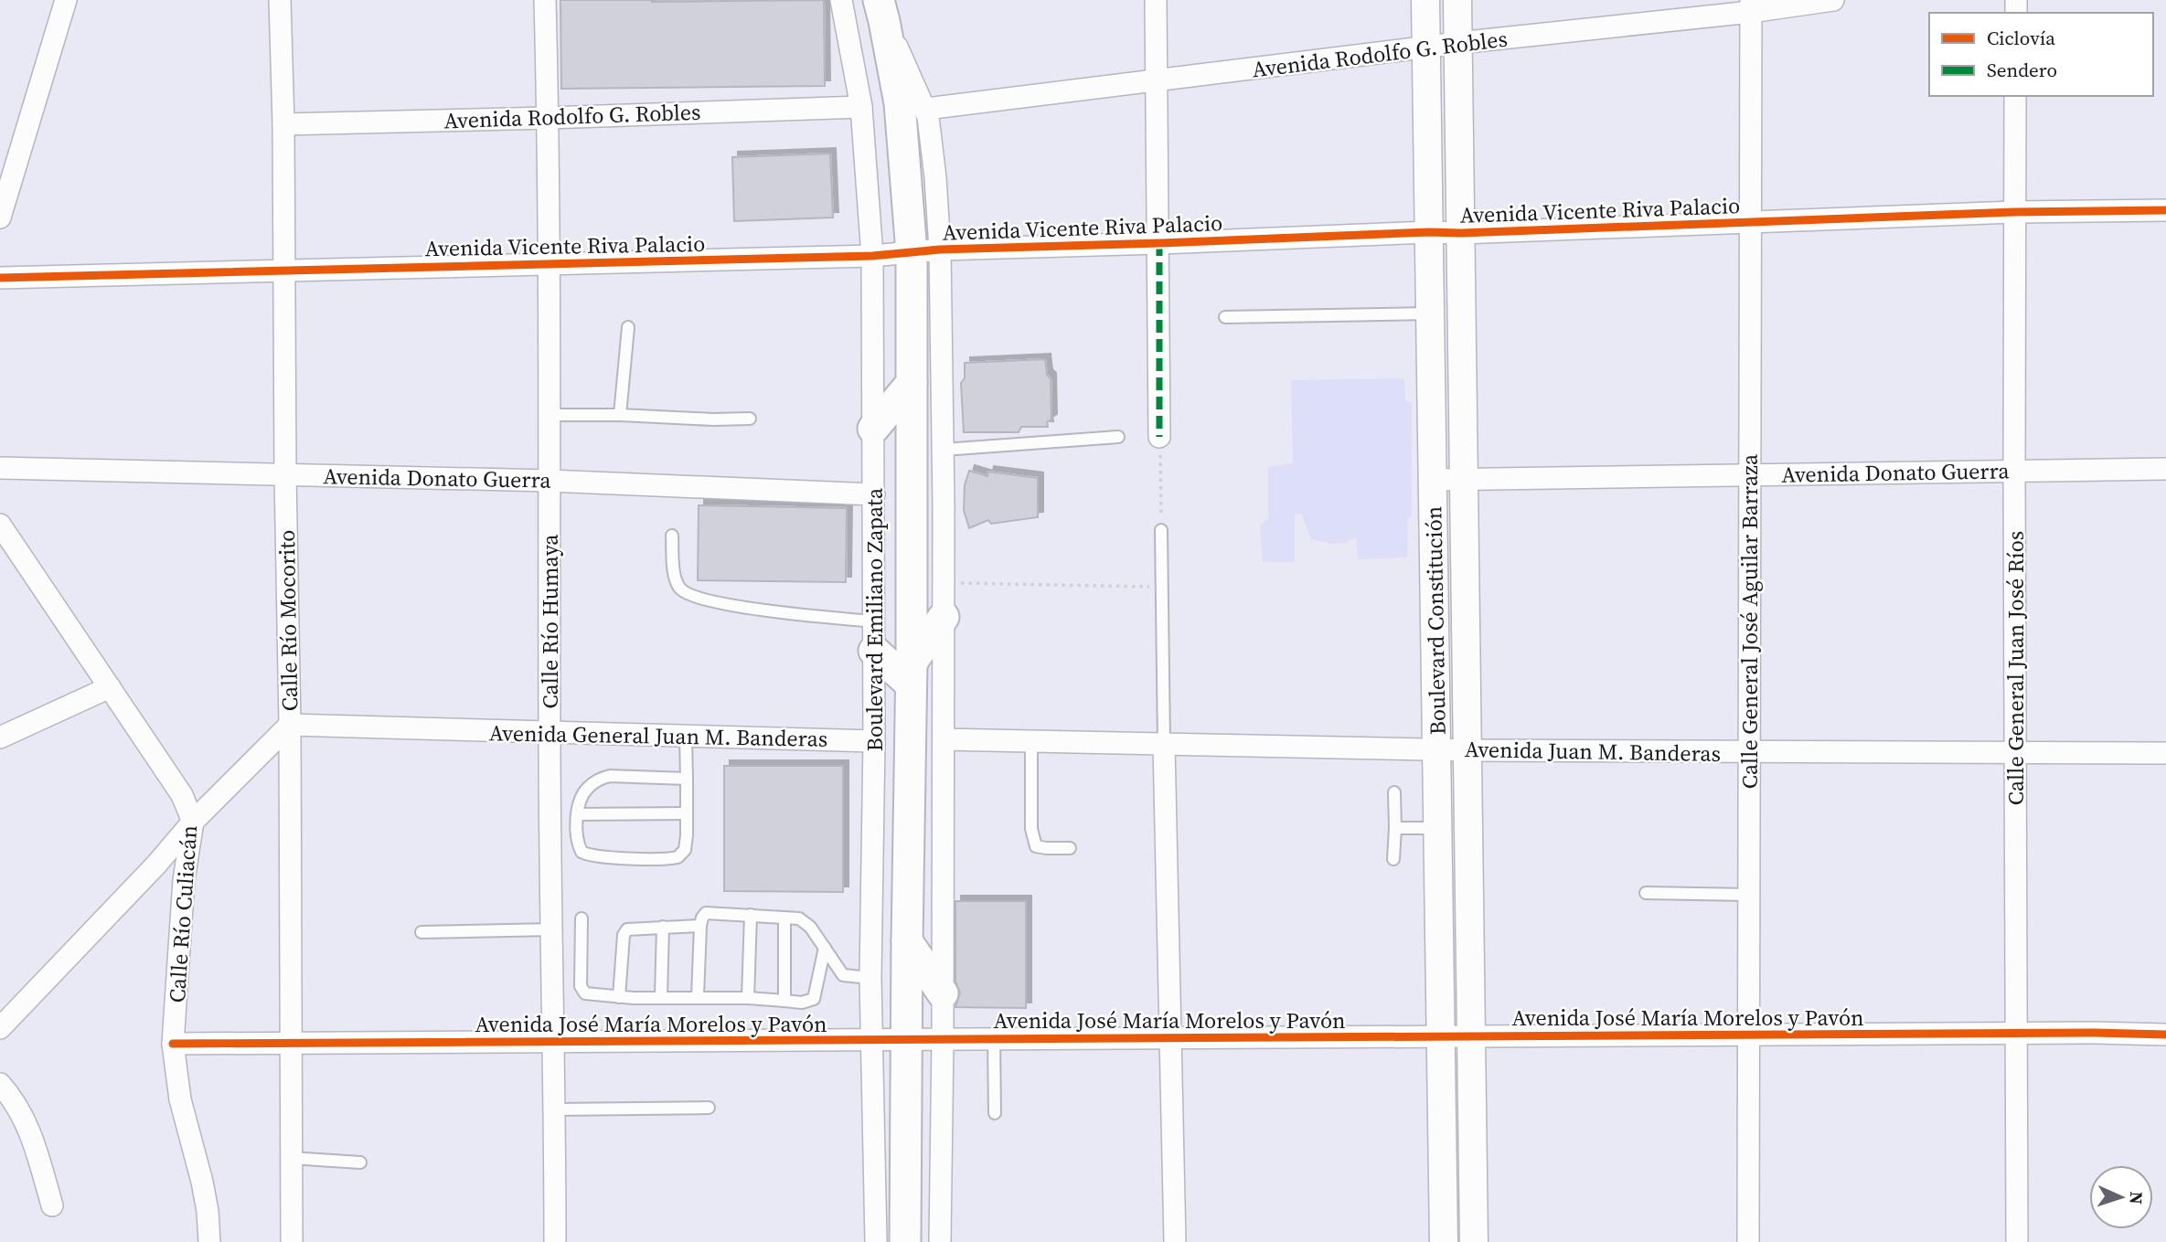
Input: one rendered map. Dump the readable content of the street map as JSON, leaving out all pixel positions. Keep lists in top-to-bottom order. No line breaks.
{"streets":{"main road":["Boulevard Emiliano Zapata"],"street":["Avenida Rodolfo G. Robles","Avenida Vicente Riva Palacio","Avenida Donato Guerra","Calle Río Mocorito","Boulevard Constitución","Calle Río Humaya","Calle General José Aguilar Barraza","Calle General Juan José Ríos","Avenida General Juan M. Banderas","Avenida Juan M. Banderas","Calle Río Culiacán","Avenida José María Morelos y Pavón"]},"crossings":[["Avenida Rodolfo G. Robles","Boulevard Emiliano Zapata"],["Avenida Rodolfo G. Robles","Calle Río Mocorito"],["Avenida Rodolfo G. Robles","Boulevard Constitución"],["Avenida Rodolfo G. Robles","Calle Río Humaya"],["Avenida Rodolfo G. Robles","Calle General José Aguilar Barraza"],["Avenida Vicente Riva Palacio","Boulevard Emiliano Zapata"],["Avenida Vicente Riva Palacio","Calle Río Mocorito"],["Avenida Vicente Riva Palacio","Boulevard Constitución"],["Avenida Vicente Riva Palacio","Calle Río Humaya"],["Avenida Vicente Riva Palacio","Calle General José Aguilar Barraza"],["Avenida Vicente Riva Palacio","Calle General Juan José Ríos"],["Avenida Donato Guerra","Boulevard Emiliano Zapata"],["Avenida Donato Guerra","Calle Río Mocorito"],["Avenida Donato Guerra","Boulevard Constitución"],["Avenida Donato Guerra","Calle Río Humaya"],["Avenida Donato Guerra","Calle General José Aguilar Barraza"],["Avenida Donato Guerra","Calle General Juan José Ríos"],["Boulevard Emiliano Zapata","Avenida General Juan M. Banderas"],["Boulevard Emiliano Zapata","Avenida Juan M. Banderas"],["Boulevard Emiliano Zapata","Avenida José María Morelos y Pavón"],["Calle Río Mocorito","Avenida General Juan M. Banderas"],["Calle Río Mocorito","Avenida José María Morelos y Pavón"],["Boulevard Constitución","Avenida Juan M. Banderas"],["Boulevard Constitución","Avenida José María Morelos y Pavón"],["Calle Río Humaya","Avenida General Juan M. Banderas"],["Calle Río Humaya","Avenida José María Morelos y Pavón"],["Calle General José Aguilar Barraza","Avenida Juan M. Banderas"],["Calle General José Aguilar Barraza","Avenida José María Morelos y Pavón"],["Calle General Juan José Ríos","Avenida Juan M. Banderas"],["Calle General Juan José Ríos","Avenida José María Morelos y Pavón"],["Calle Río Culiacán","Avenida José María Morelos y Pavón"]],"legend":["Ciclovía","Sendero"],"north":"right"}
